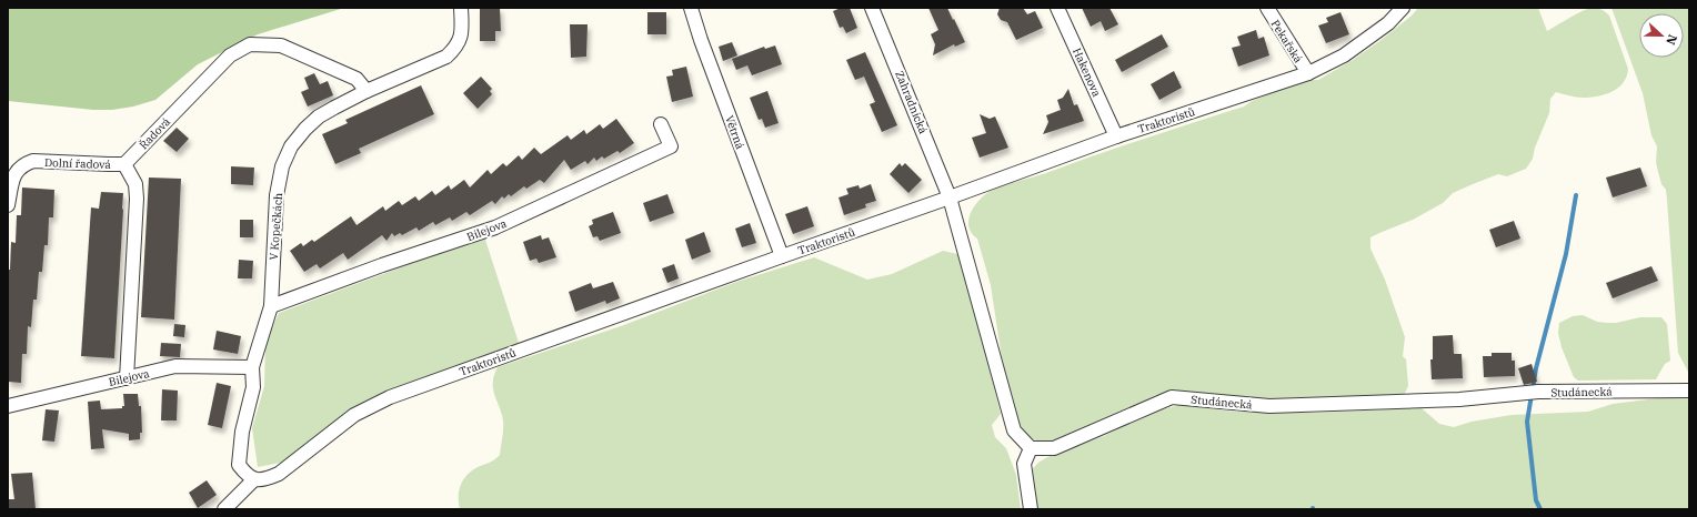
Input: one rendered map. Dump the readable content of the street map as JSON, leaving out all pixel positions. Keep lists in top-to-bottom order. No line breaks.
{"streets":{"street":["Pekařská","Hakenova","Zahradnická","Traktoristů","Větrná","Řadová","Dolní řadová","V Kopečkách","Bilejova","Studánecká"]},"crossings":[["Pekařská","Traktoristů"],["Hakenova","Traktoristů"],["Zahradnická","Traktoristů"],["Traktoristů","Větrná"],["Traktoristů","V Kopečkách"],["Řadová","Dolní řadová"],["Řadová","V Kopečkách"],["V Kopečkách","Bilejova"]],"north":"right"}
